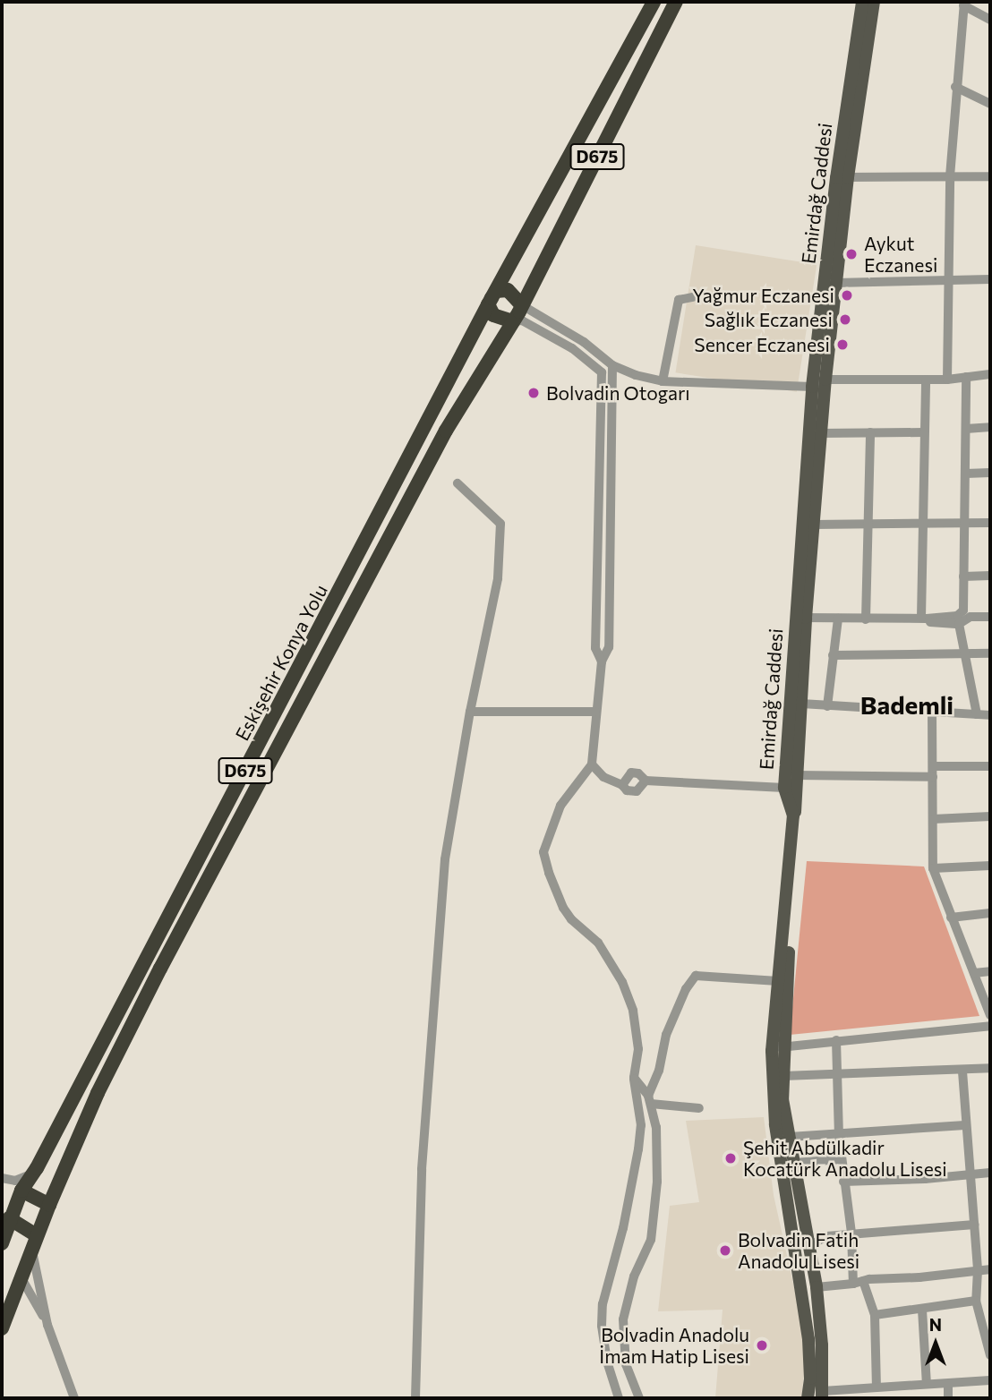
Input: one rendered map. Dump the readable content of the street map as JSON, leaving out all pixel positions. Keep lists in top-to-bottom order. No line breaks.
{"streets":{"highway":["D675","Eskişehir Konya Yolu"],"main road":["Emirdağ Caddesi"]},"crossings":[["D675","Eskişehir Konya Yolu"]],"districts":["Bademli"],"places":["Aykut Eczanesi","Yağmur Eczanesi","Sağlık Eczanesi","Sencer Eczanesi","Bolvadin Otogarı","Şehit Abdülkadir Kocatürk Anadolu Lisesi","Bolvadin Fatih Anadolu Lisesi","Bolvadin Anadolu İmam Hatip Lisesi"],"north":"top"}
